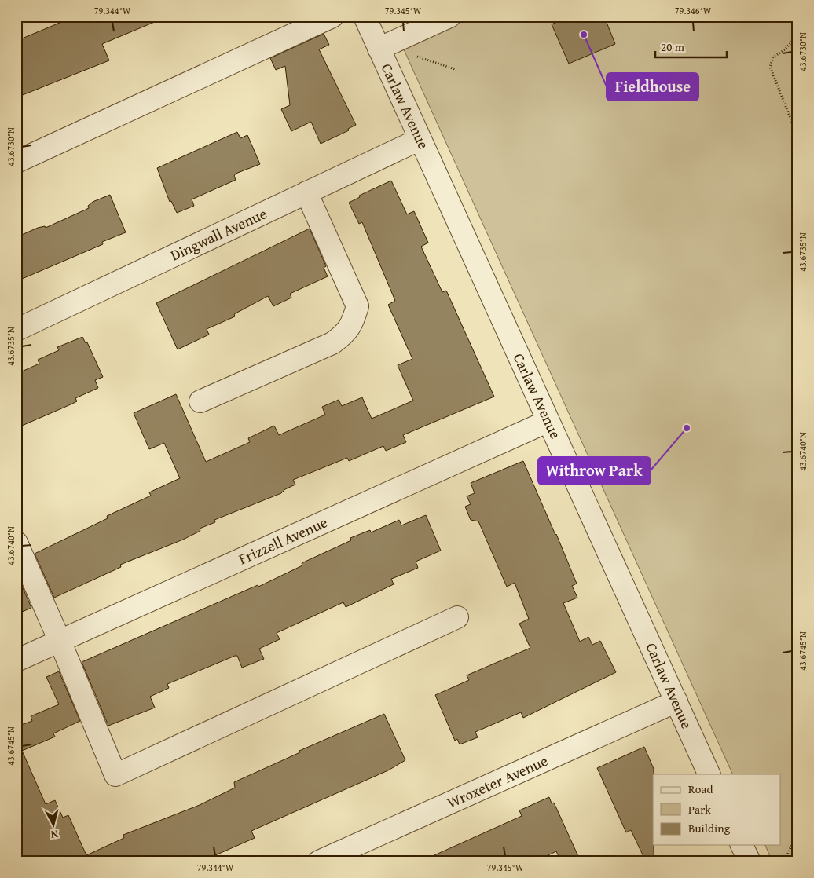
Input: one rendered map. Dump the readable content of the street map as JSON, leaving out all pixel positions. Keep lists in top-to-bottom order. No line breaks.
{"streets":{"street":["Carlaw Avenue","Dingwall Avenue","Frizzell Avenue","Wroxeter Avenue"]},"crossings":[["Carlaw Avenue","Dingwall Avenue"],["Carlaw Avenue","Frizzell Avenue"],["Carlaw Avenue","Wroxeter Avenue"]],"places":["Fieldhouse","Withrow Park"],"legend":["Road","Park","Building"],"scale_bar":"20 m","north":"bottom","coordinates":["79.344°W","79.345°W","79.346°W","43.6730°N","43.6735°N","43.6740°N","43.6745°N"]}
